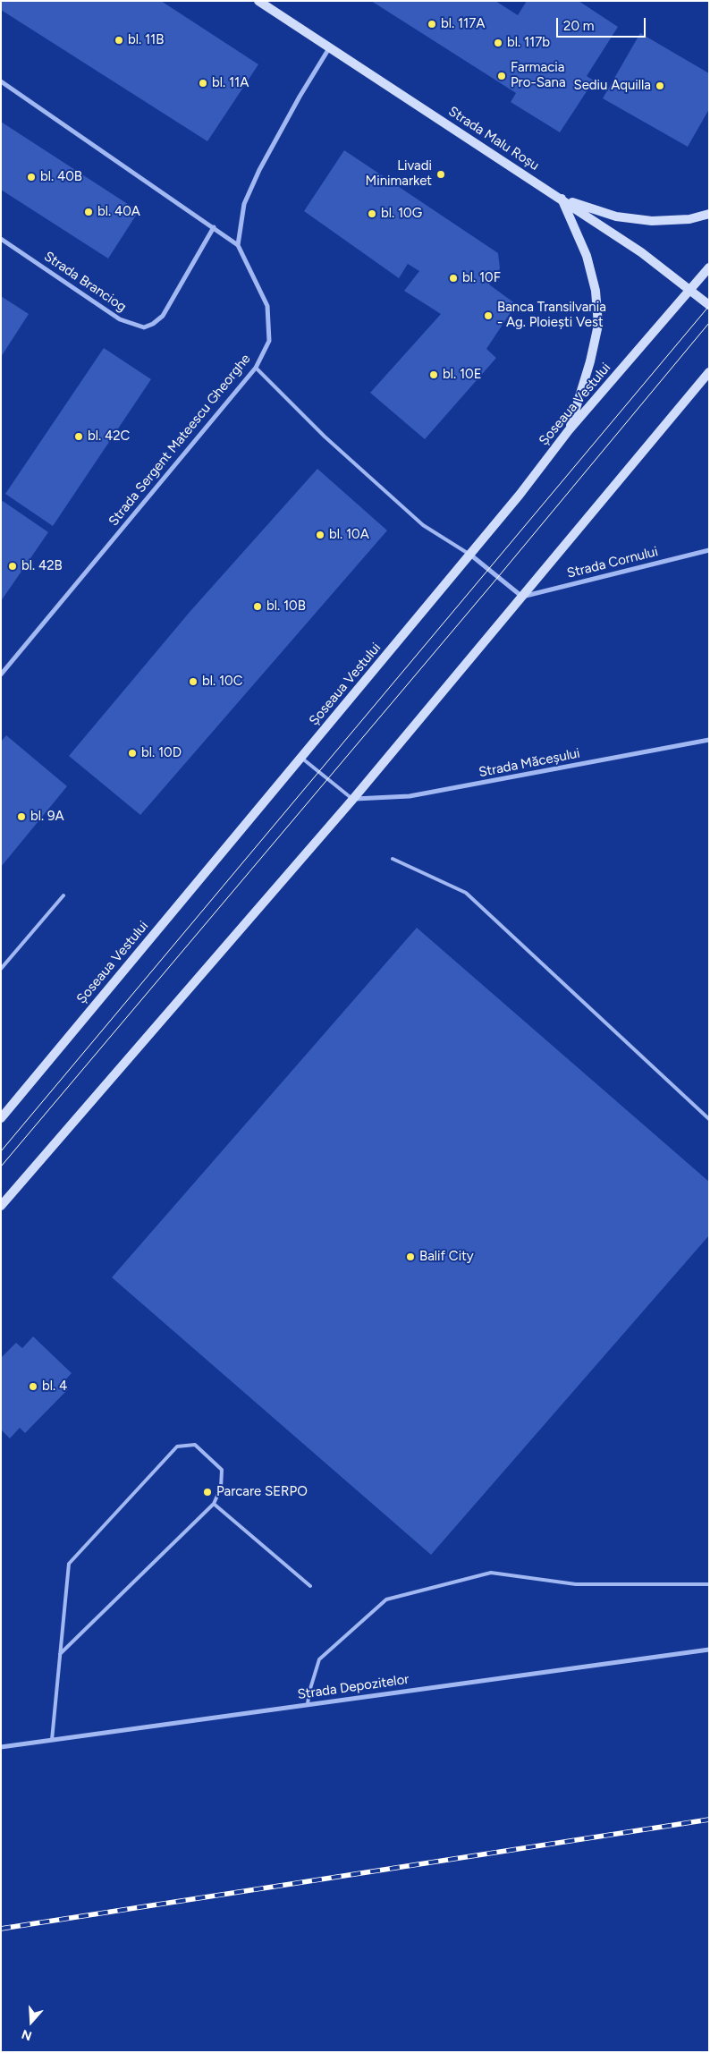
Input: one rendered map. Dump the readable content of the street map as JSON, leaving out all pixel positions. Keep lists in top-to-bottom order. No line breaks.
{"streets":{"main road":["Strada Malu Roșu","Șoseaua Vestului"],"street":["Strada Branciog","Strada Sergent Mateescu Gheorghe","Strada Cornului","Strada Măceșului","Strada Depozitelor"]},"crossings":[["Strada Malu Roșu","Șoseaua Vestului"]],"places":["bl. 117A","bl. 11B","bl. 117b","Farmacia Pro-Sana","bl. 11A","Sediu Aquilla","Livadi Minimarket","bl. 40B","bl. 40A","bl. 10G","bl. 10F","Banca Transilvania - Ag. Ploiești Vest","bl. 10E","bl. 42C","bl. 10A","bl. 42B","bl. 10B","bl. 10C","bl. 10D","bl. 9A","Balif City","bl. 4","Parcare SERPO"],"scale_bar":"20 m","north":"bottom"}
